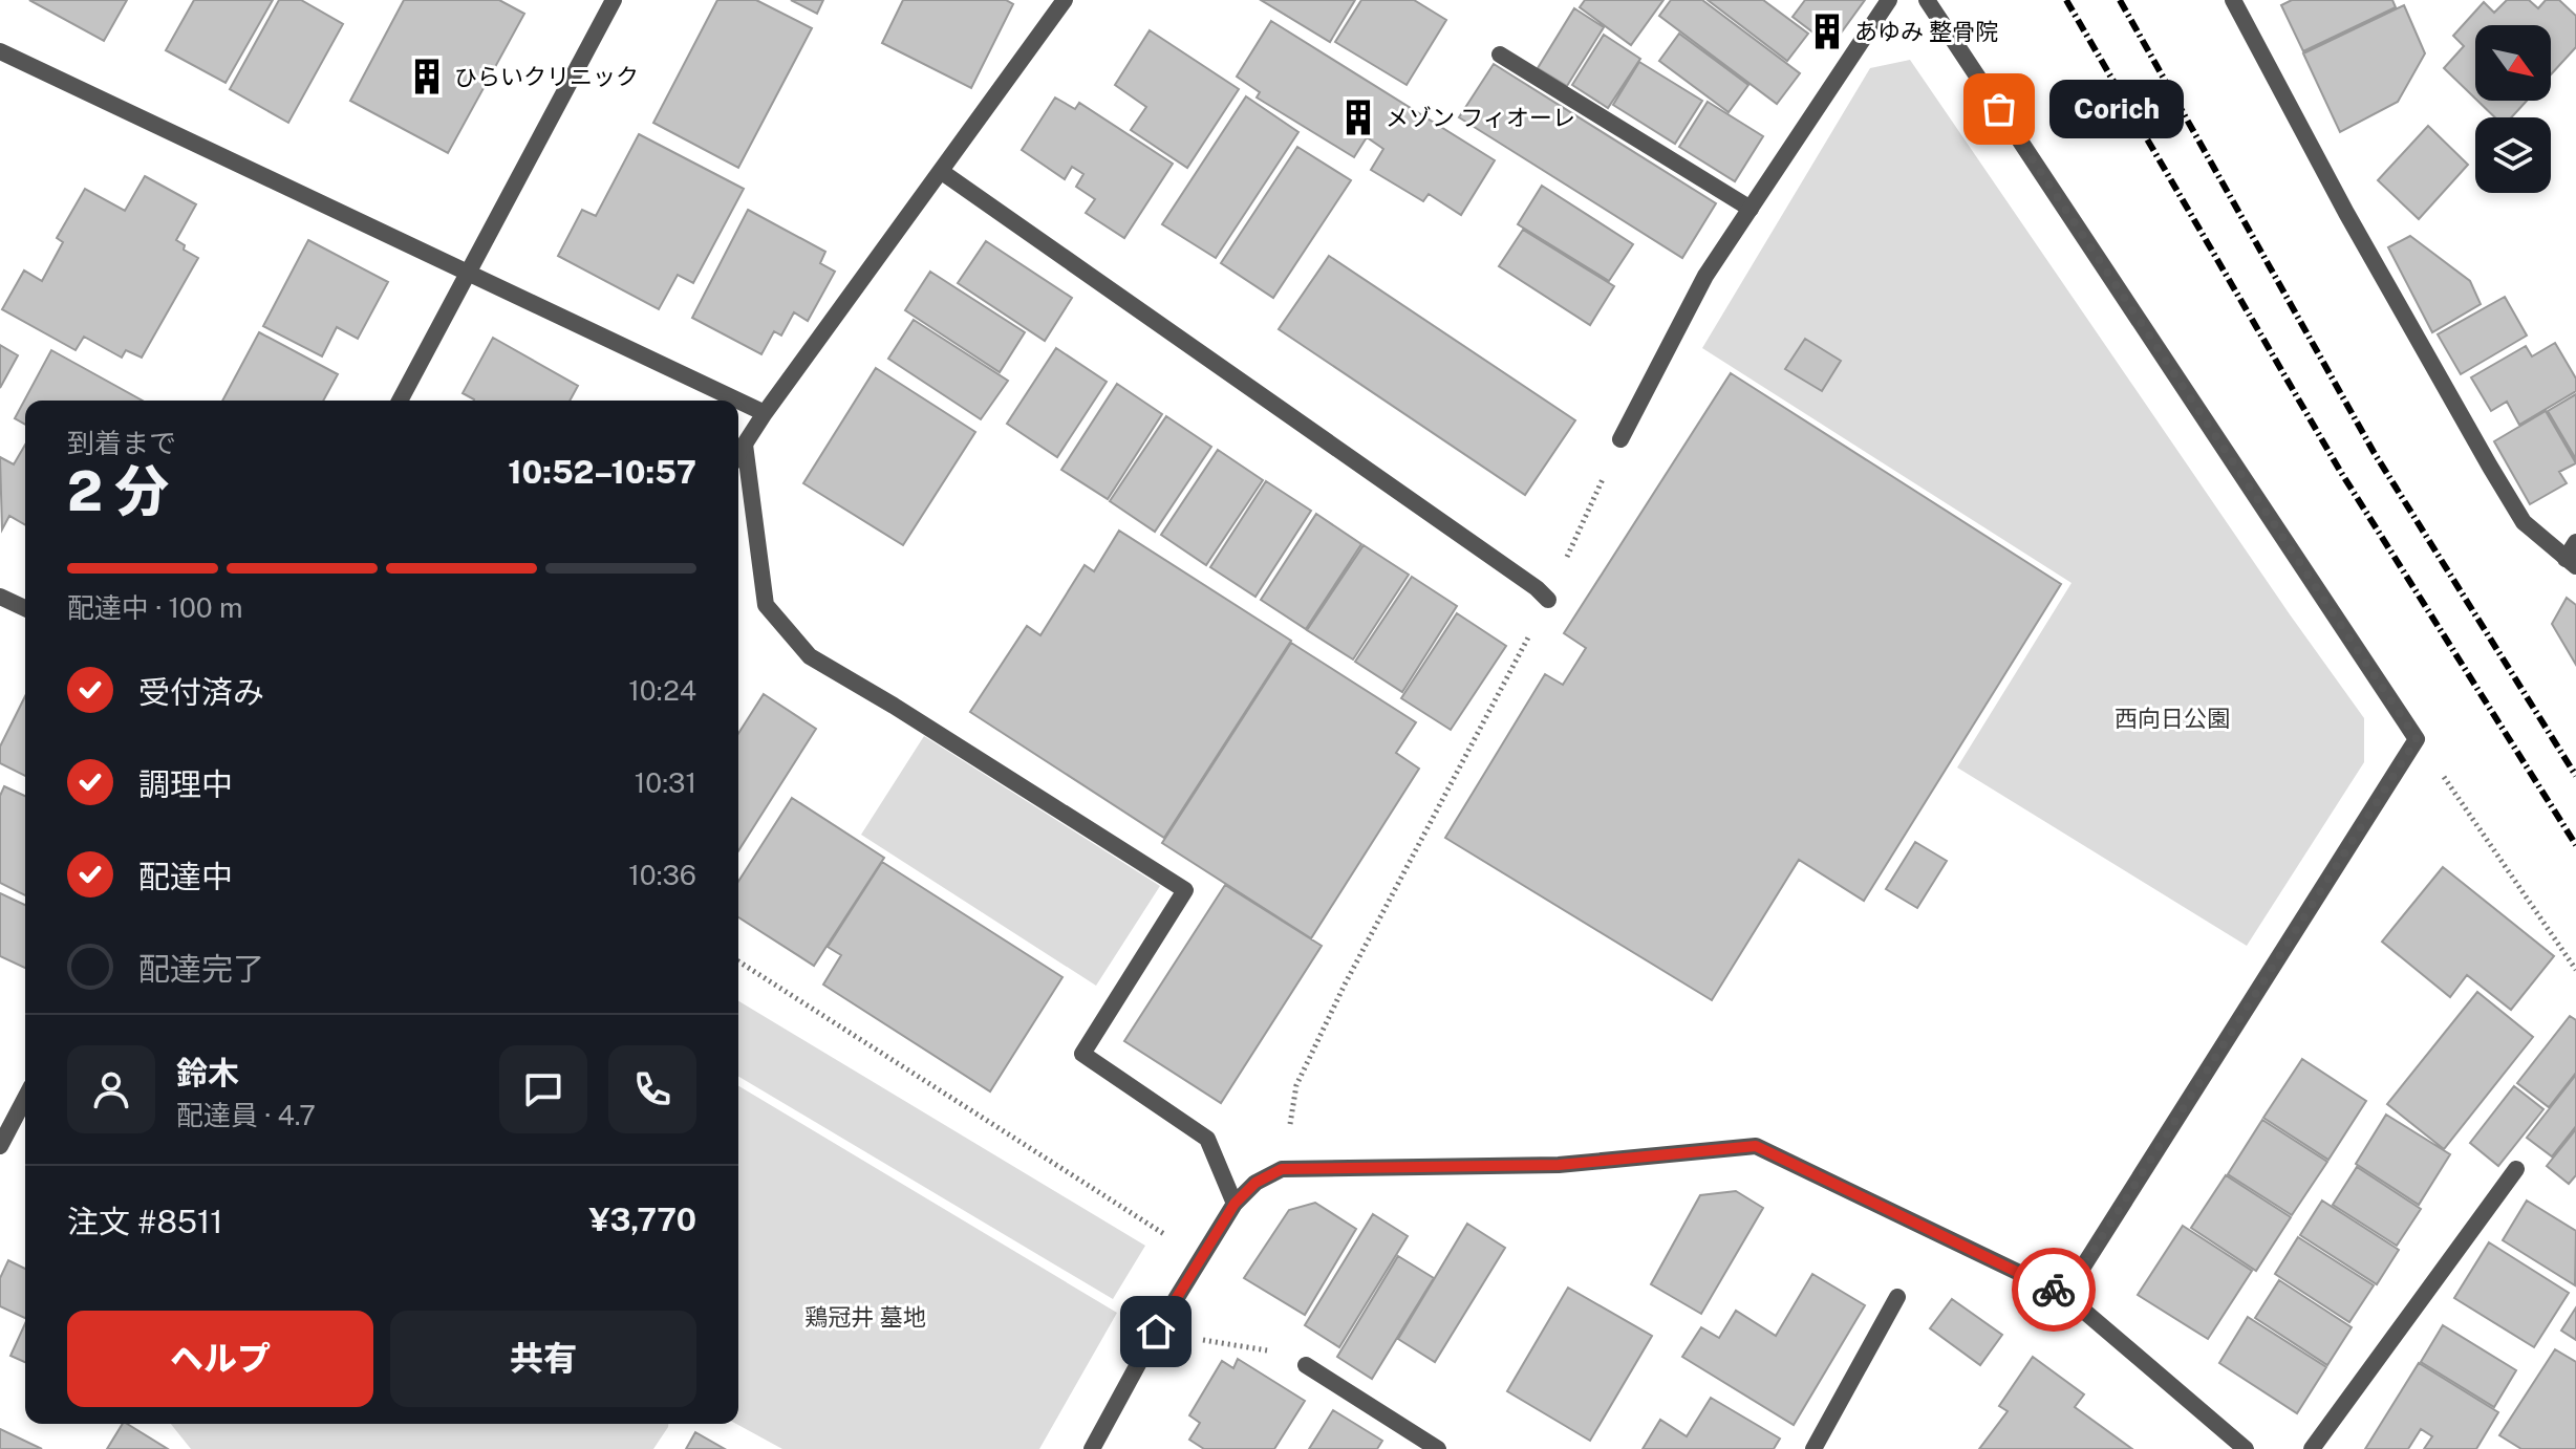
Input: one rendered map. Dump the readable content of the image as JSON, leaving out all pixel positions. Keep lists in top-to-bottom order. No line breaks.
{"parks":["西向日公園","鶏冠井 墓地"],"places":{"building":["あゆみ 整骨院","ひらいクリニック","メゾン フィオーレ"],"other":["Corich"]},"north":"bottom right","page":{"bubble":"Corich","heading":["2 分","到着まで","10:52–10:57"],"panel":["鈴木","配達員 · 4.7","注文 #8511","¥3,770"],"bar":"配達中 · 100 m","list":[["受付済み","10:24"],["調理中","10:31"],["配達中","10:36"],"配達完了"],"buttons":["ヘルプ","共有"]}}
